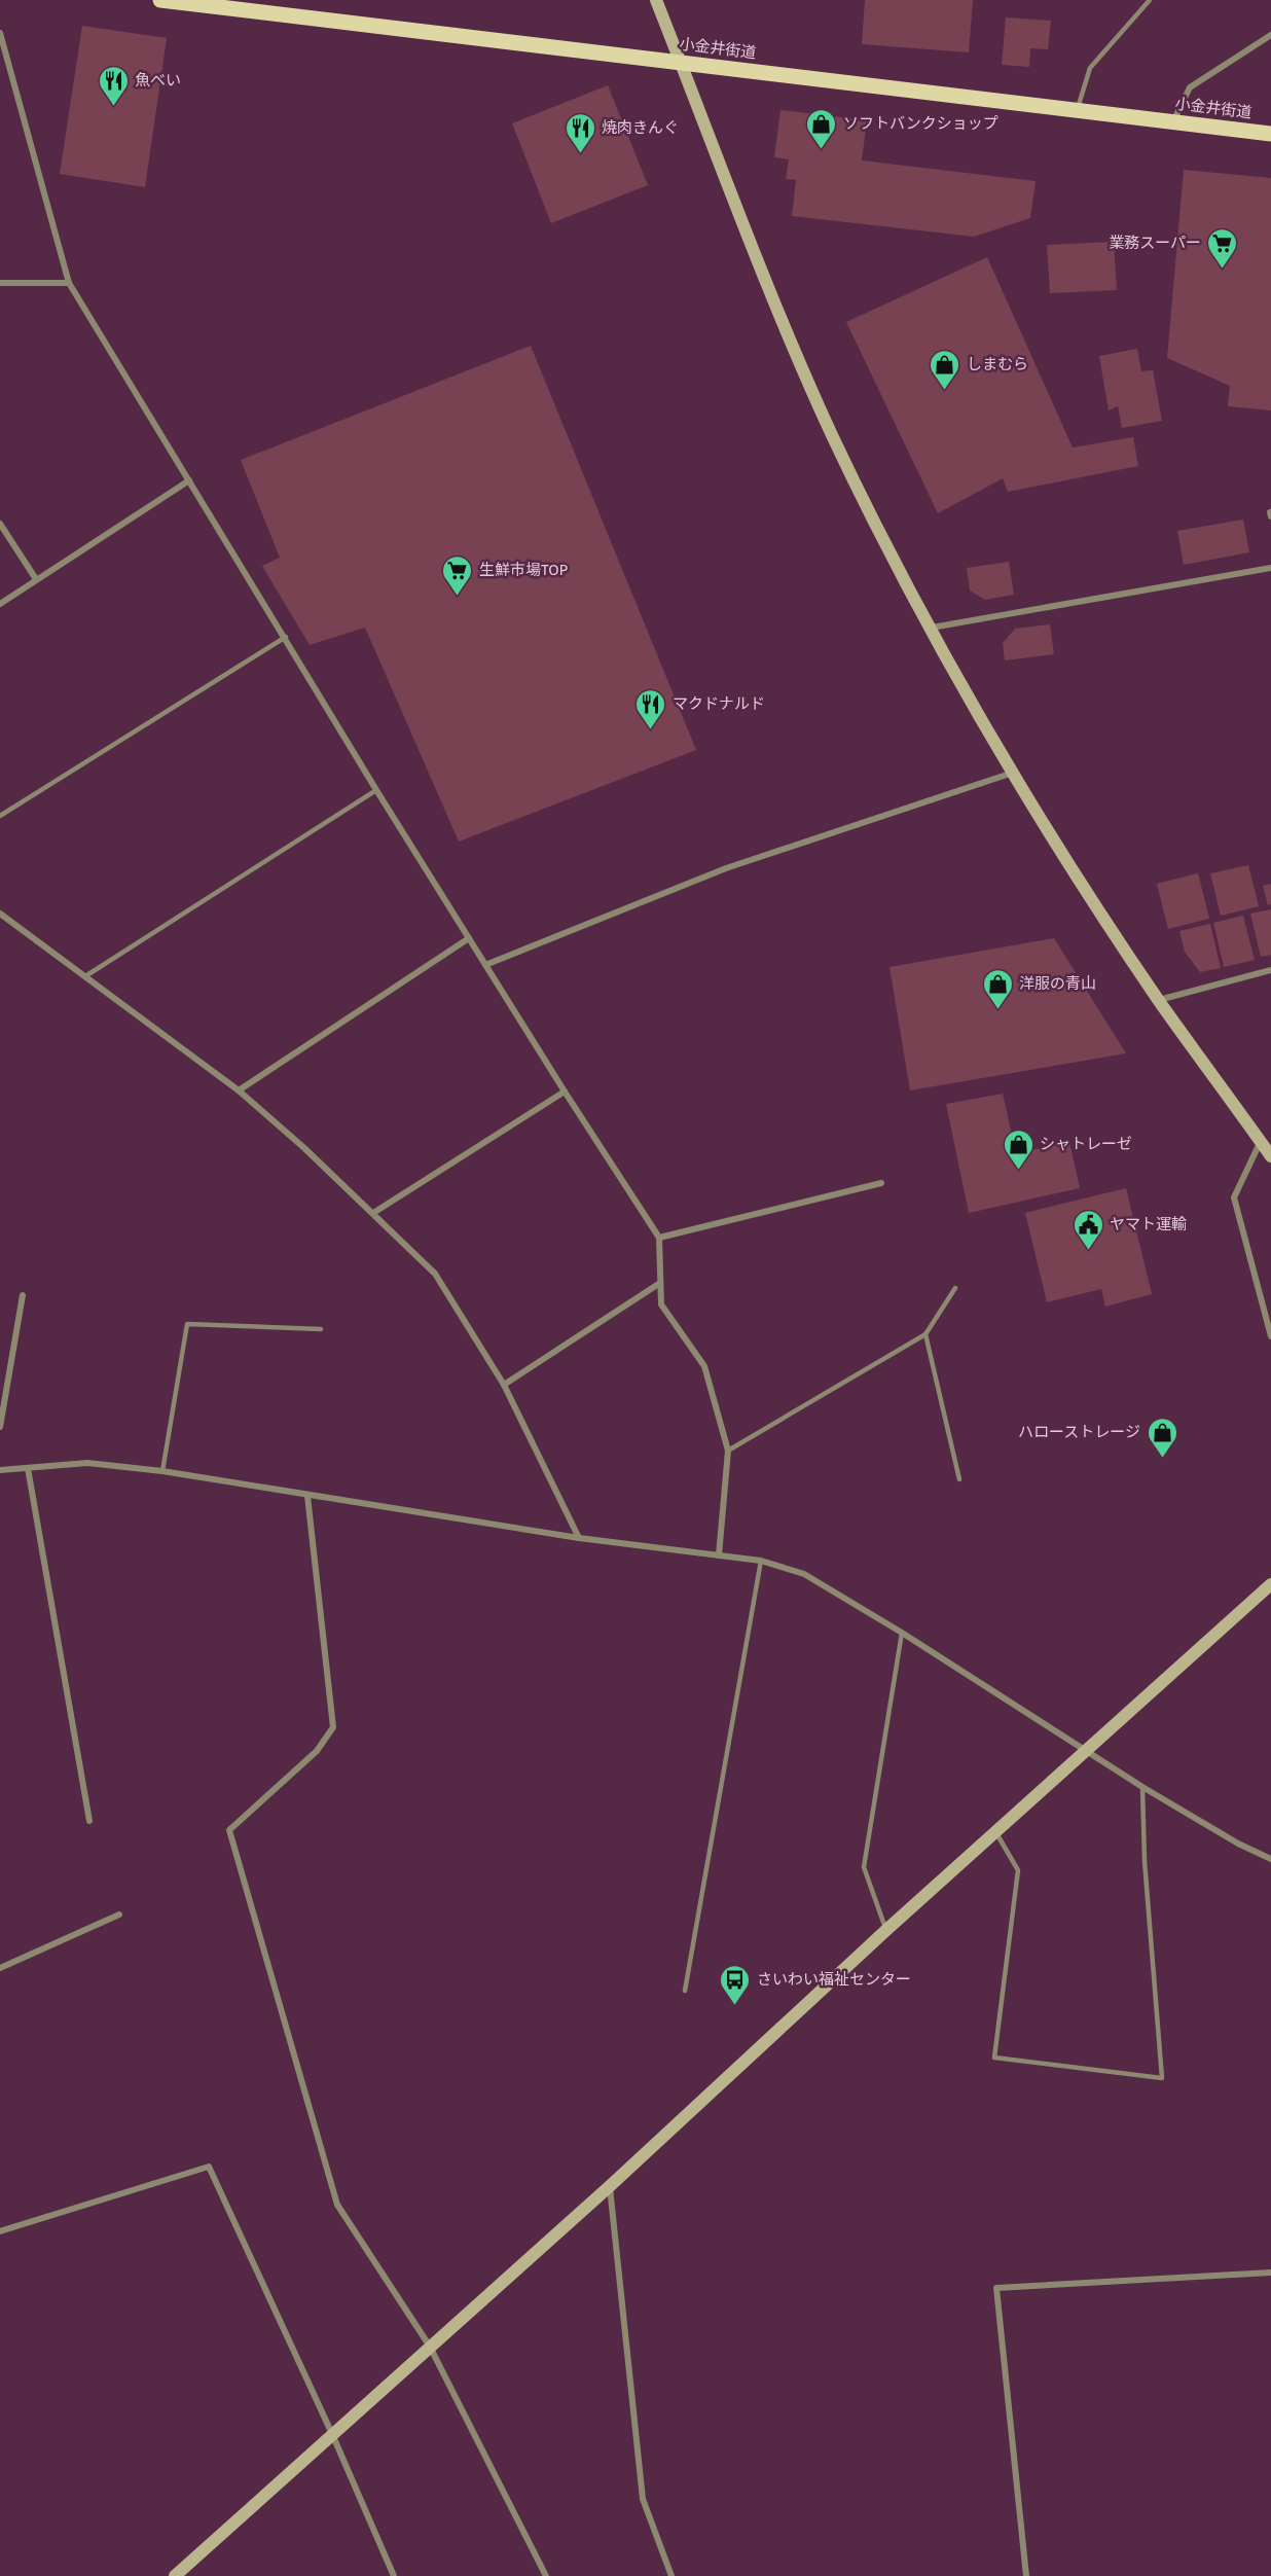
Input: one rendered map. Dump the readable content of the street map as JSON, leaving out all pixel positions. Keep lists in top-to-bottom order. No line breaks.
{"streets":{"main road":["小金井街道"]},"places":{"restaurant":["魚べい","焼肉きんぐ","マクドナルド"],"shop":["ソフトバンクショップ","しまむら","洋服の青山","シャトレーゼ","ハローストレージ"],"supermarket":["業務スーパー","生鮮市場TOP"],"public building":["ヤマト運輸"],"bus stop":["さいわい福祉センター"]}}
